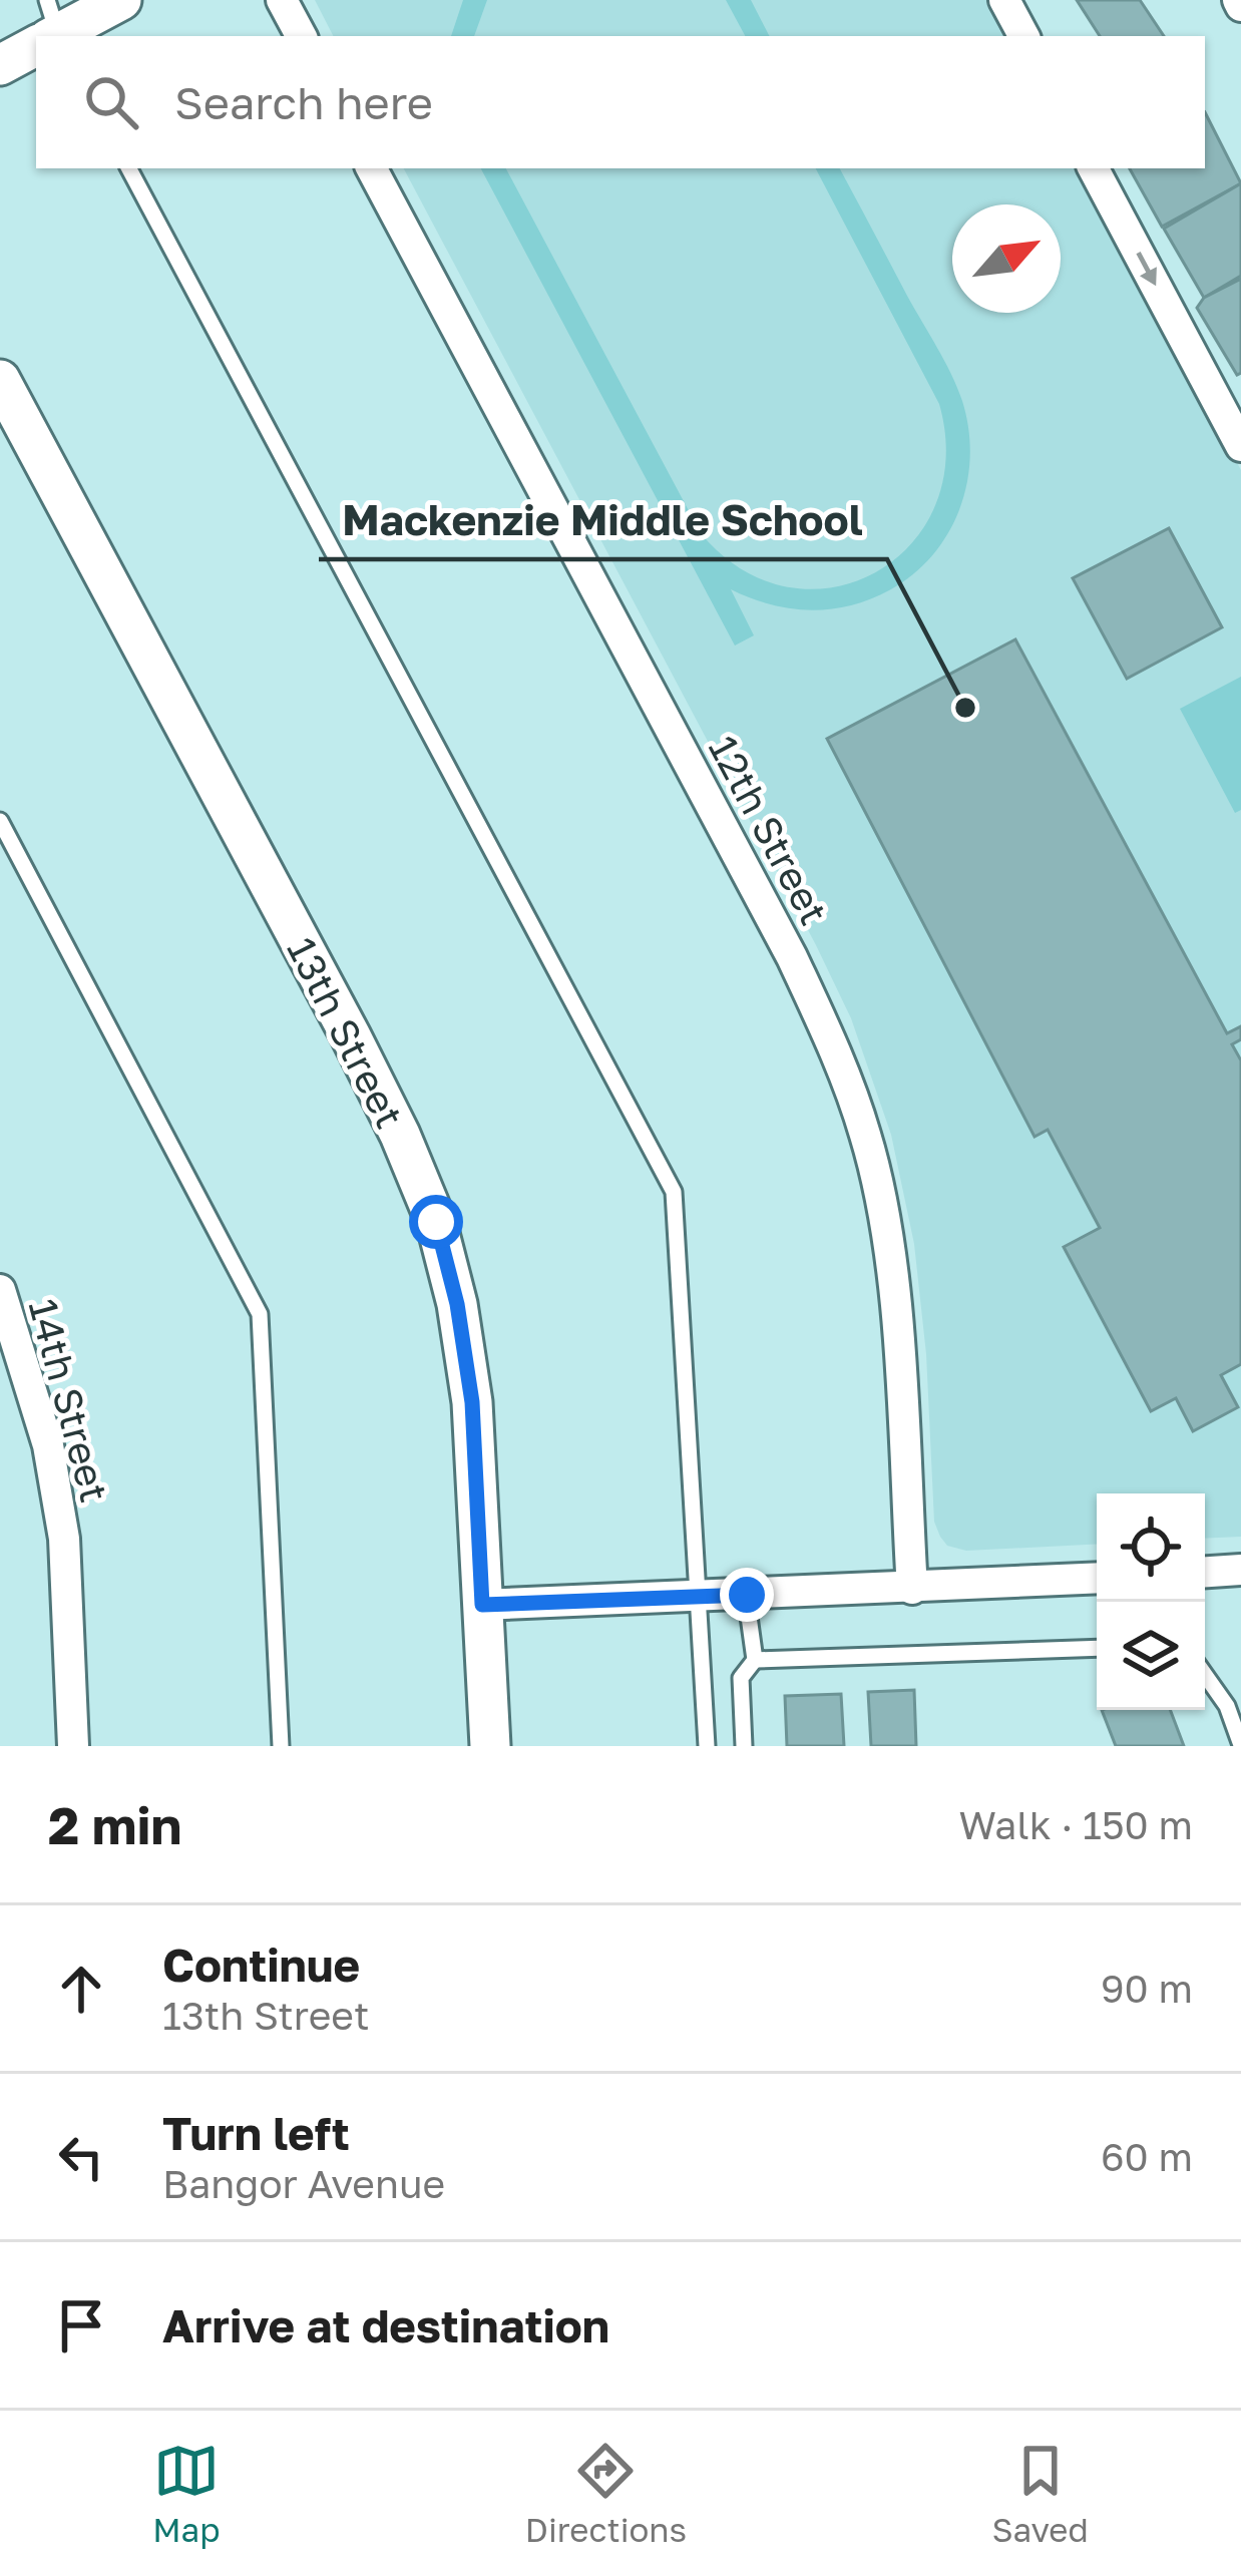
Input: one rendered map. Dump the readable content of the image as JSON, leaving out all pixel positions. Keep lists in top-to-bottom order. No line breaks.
{"streets":{"street":["12th Street","13th Street","14th Street"]},"places":["Mackenzie Middle School"],"north":"top right","page":{"search":"Search here","heading":["2 min","Walk · 150 m"],"list":[["Continue","13th Street","90 m"],["Turn left","Bangor Avenue","60 m"],"Arrive at destination"],"nav":["Map","Directions","Saved"]}}
